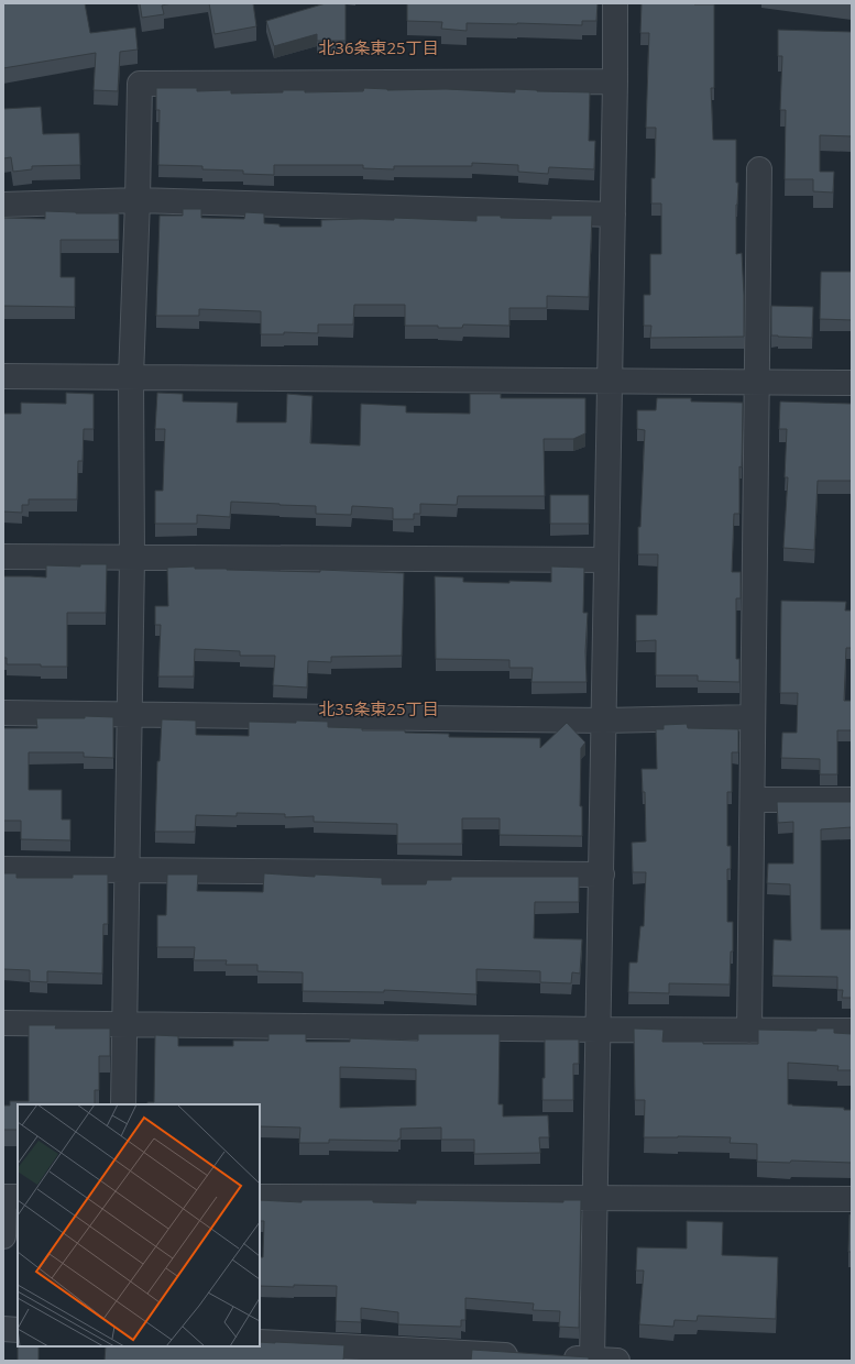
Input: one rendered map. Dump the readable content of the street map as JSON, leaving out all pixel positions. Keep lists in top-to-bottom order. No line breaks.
{"districts":["北36条東25丁目","北35条東25丁目"]}
